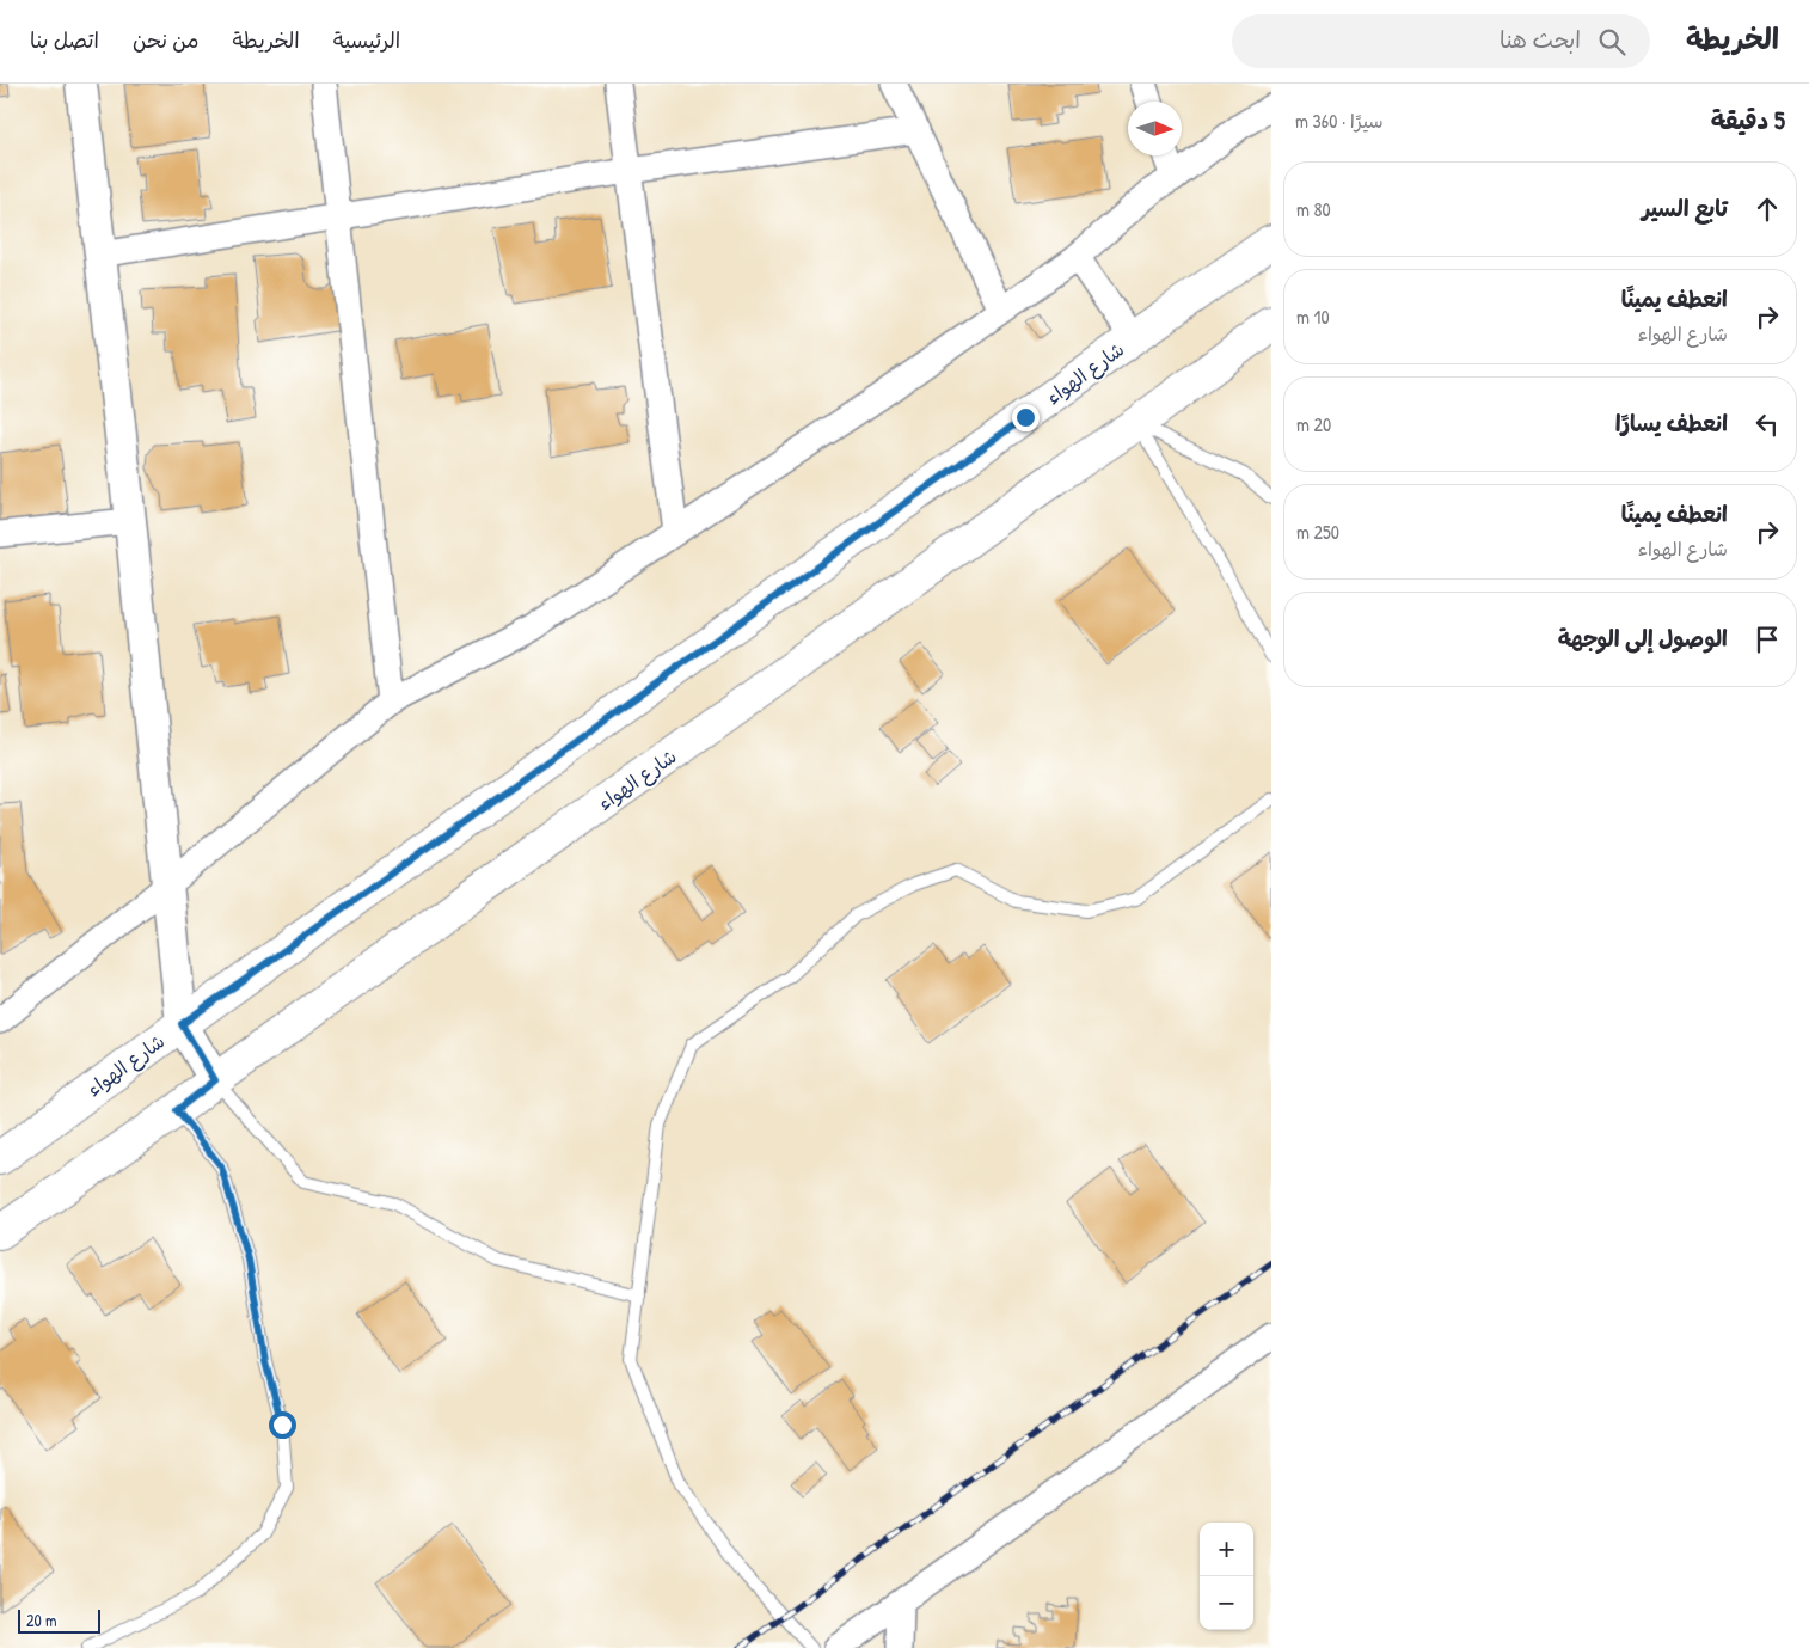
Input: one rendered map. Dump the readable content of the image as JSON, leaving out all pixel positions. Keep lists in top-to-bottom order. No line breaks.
{"streets":{"main road":["شارع الهواء"]},"scale_bar":"20 m","north":"right","page":{"header":"الخريطة","search":"ابحث هنا","nav":["الرئيسية","الخريطة","من نحن","اتصل بنا"],"heading":["5 دقيقة","سيرًا · 360 m"],"list":[["تابع السير","80 m"],["انعطف يمينًا","شارع الهواء","10 m"],["انعطف يسارًا","20 m"],["انعطف يمينًا","شارع الهواء","250 m"],"الوصول إلى الوجهة"],"map_buttons":["+","−"],"scale":"20 m"}}
